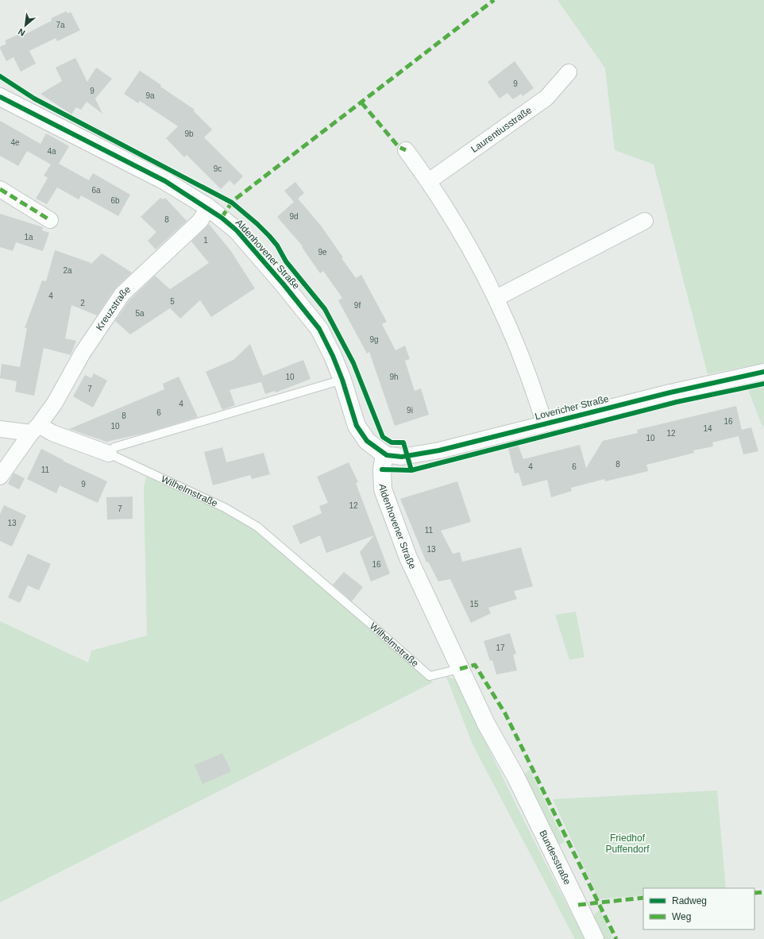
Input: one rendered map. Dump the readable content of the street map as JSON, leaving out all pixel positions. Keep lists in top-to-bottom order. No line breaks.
{"streets":{"street":["Laurentiusstraße","Aldenhovener Straße","Kreuzstraße","Lovericher Straße","Bundesstraße"],"lane":["Wilhelmstraße"]},"crossings":[["Aldenhovener Straße","Kreuzstraße"],["Aldenhovener Straße","Lovericher Straße"],["Aldenhovener Straße","Wilhelmstraße"],["Aldenhovener Straße","Bundesstraße"]],"parks":["Friedhof Puffendorf"],"house_numbers":["7a","9","9","9a","9b","4e","4a","9c","6a","6b","9d","8","1a","1","9e","2a","4","5","2","9f","5a","9g","10","9h","7","4","9i","6","8","16","10","14","12","10","8","4","6","11","9","12","7","13","11","13","16","15","17"],"legend":["Radweg","Weg"],"north":"bottom left"}
